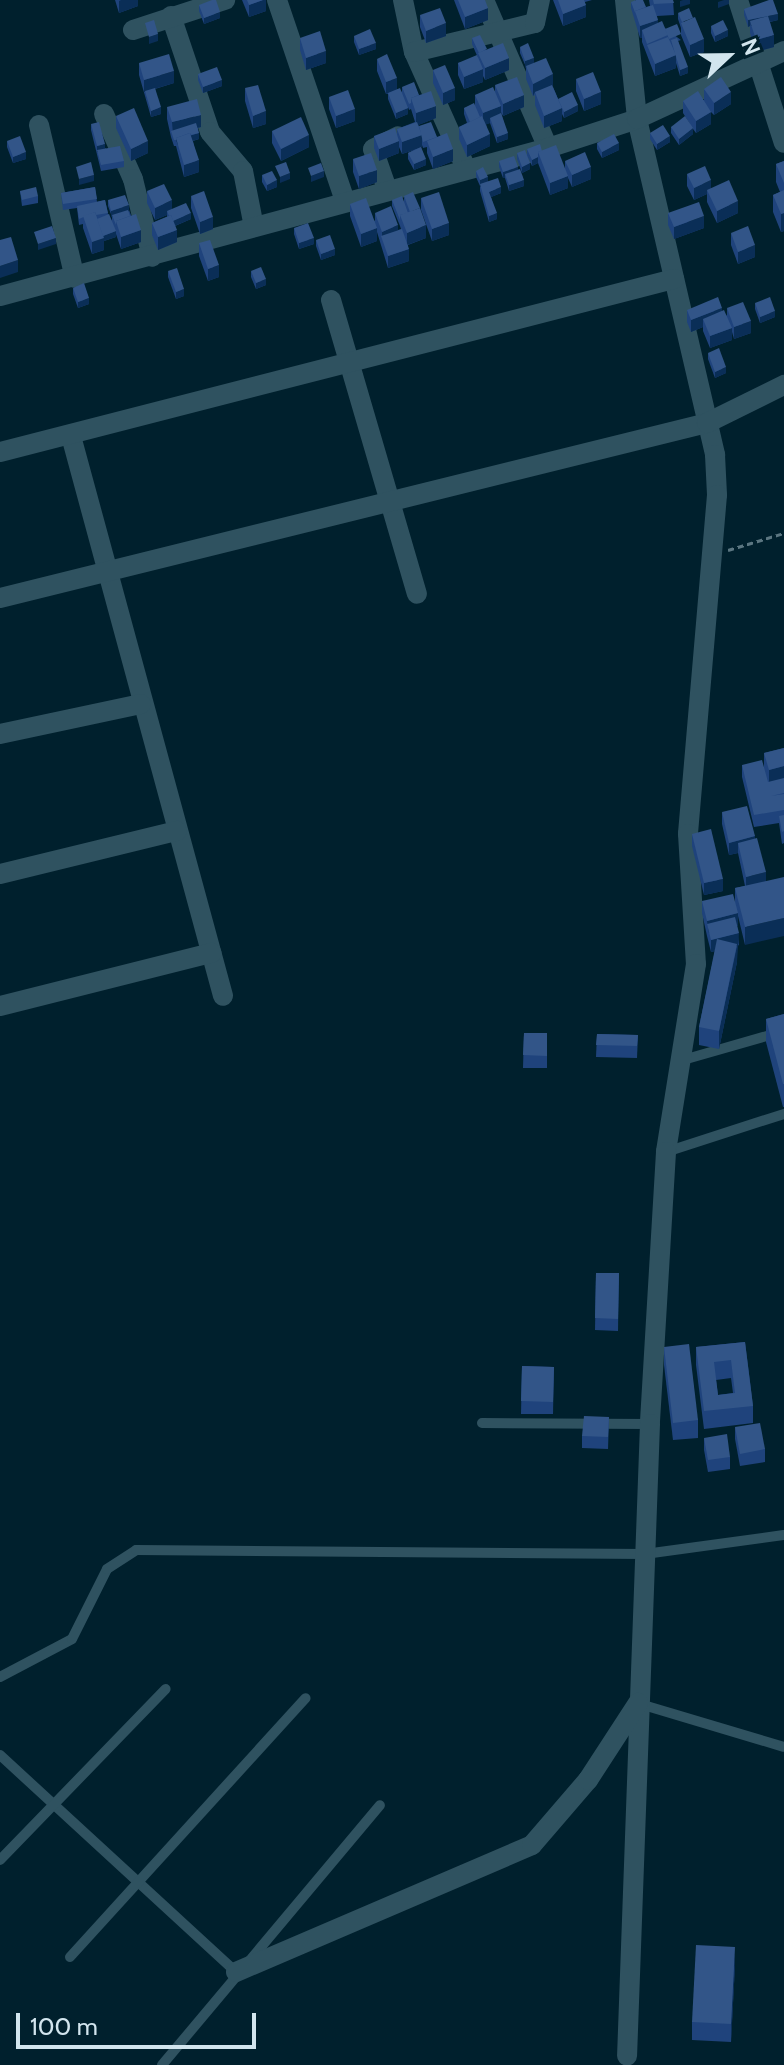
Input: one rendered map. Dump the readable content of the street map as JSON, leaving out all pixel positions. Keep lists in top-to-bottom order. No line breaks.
{"scale_bar":"100 m","north":"right"}
